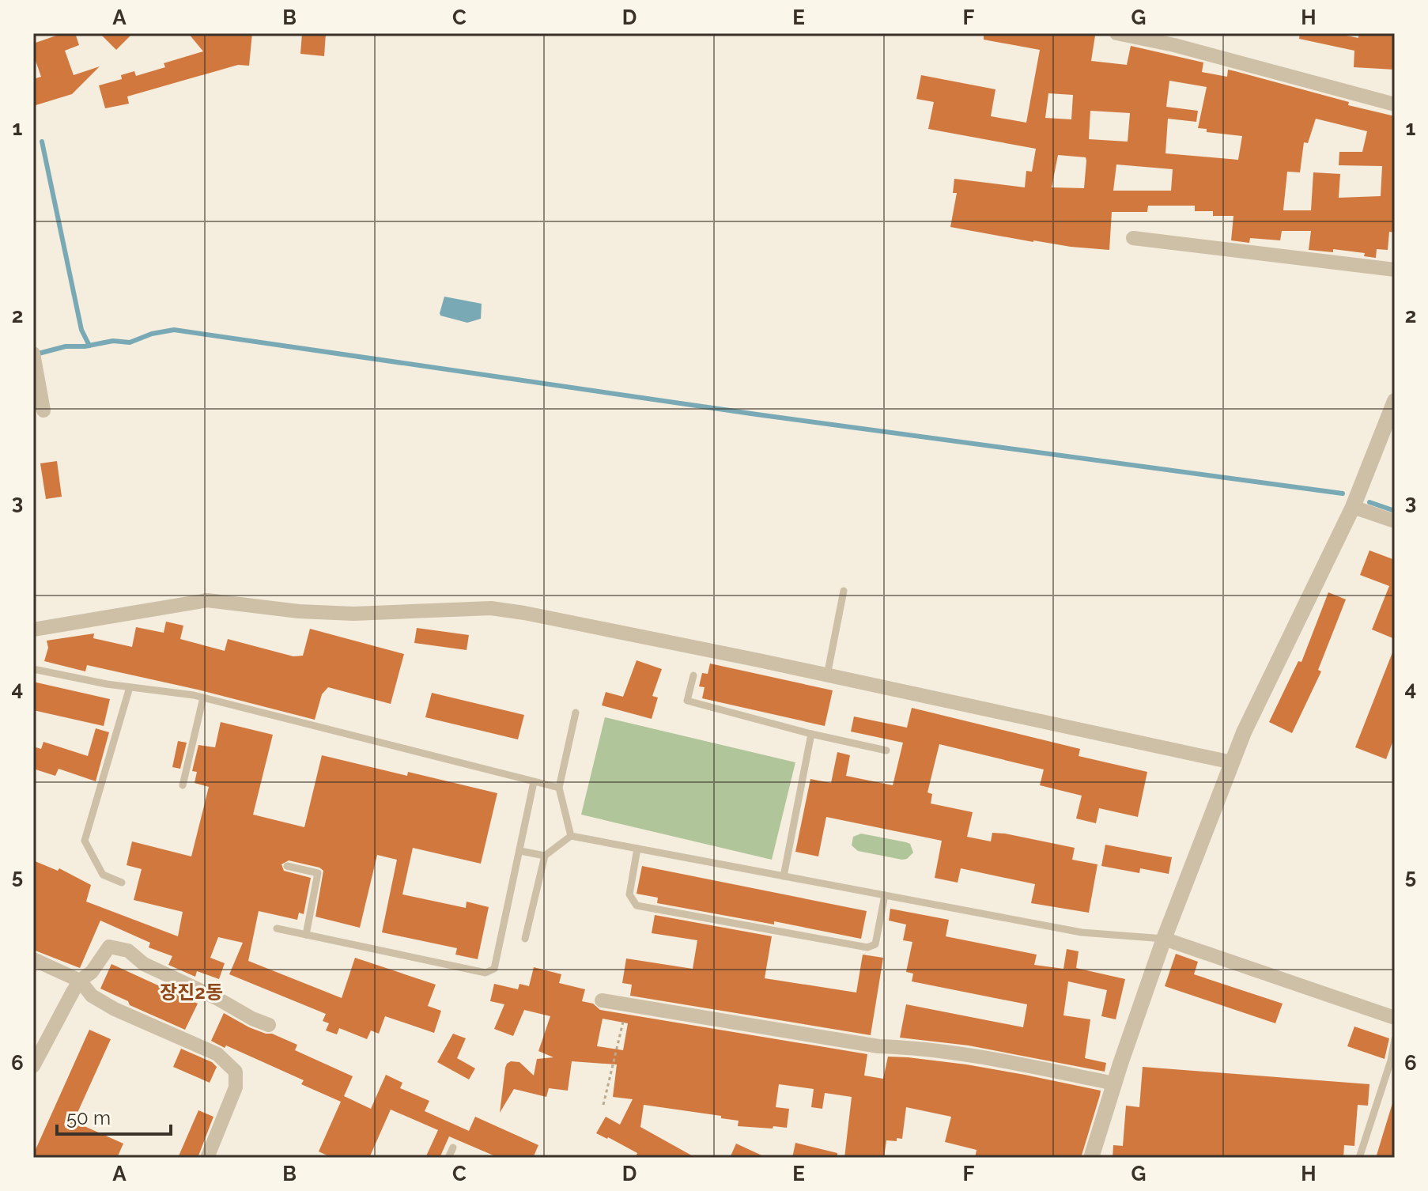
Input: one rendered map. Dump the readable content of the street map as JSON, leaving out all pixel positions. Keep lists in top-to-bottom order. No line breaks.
{"districts":["장진2동"],"scale_bar":"50 m","grid":{"columns":["A","B","C","D","E","F","G","H"],"rows":["1","2","3","4","5","6"]}}
